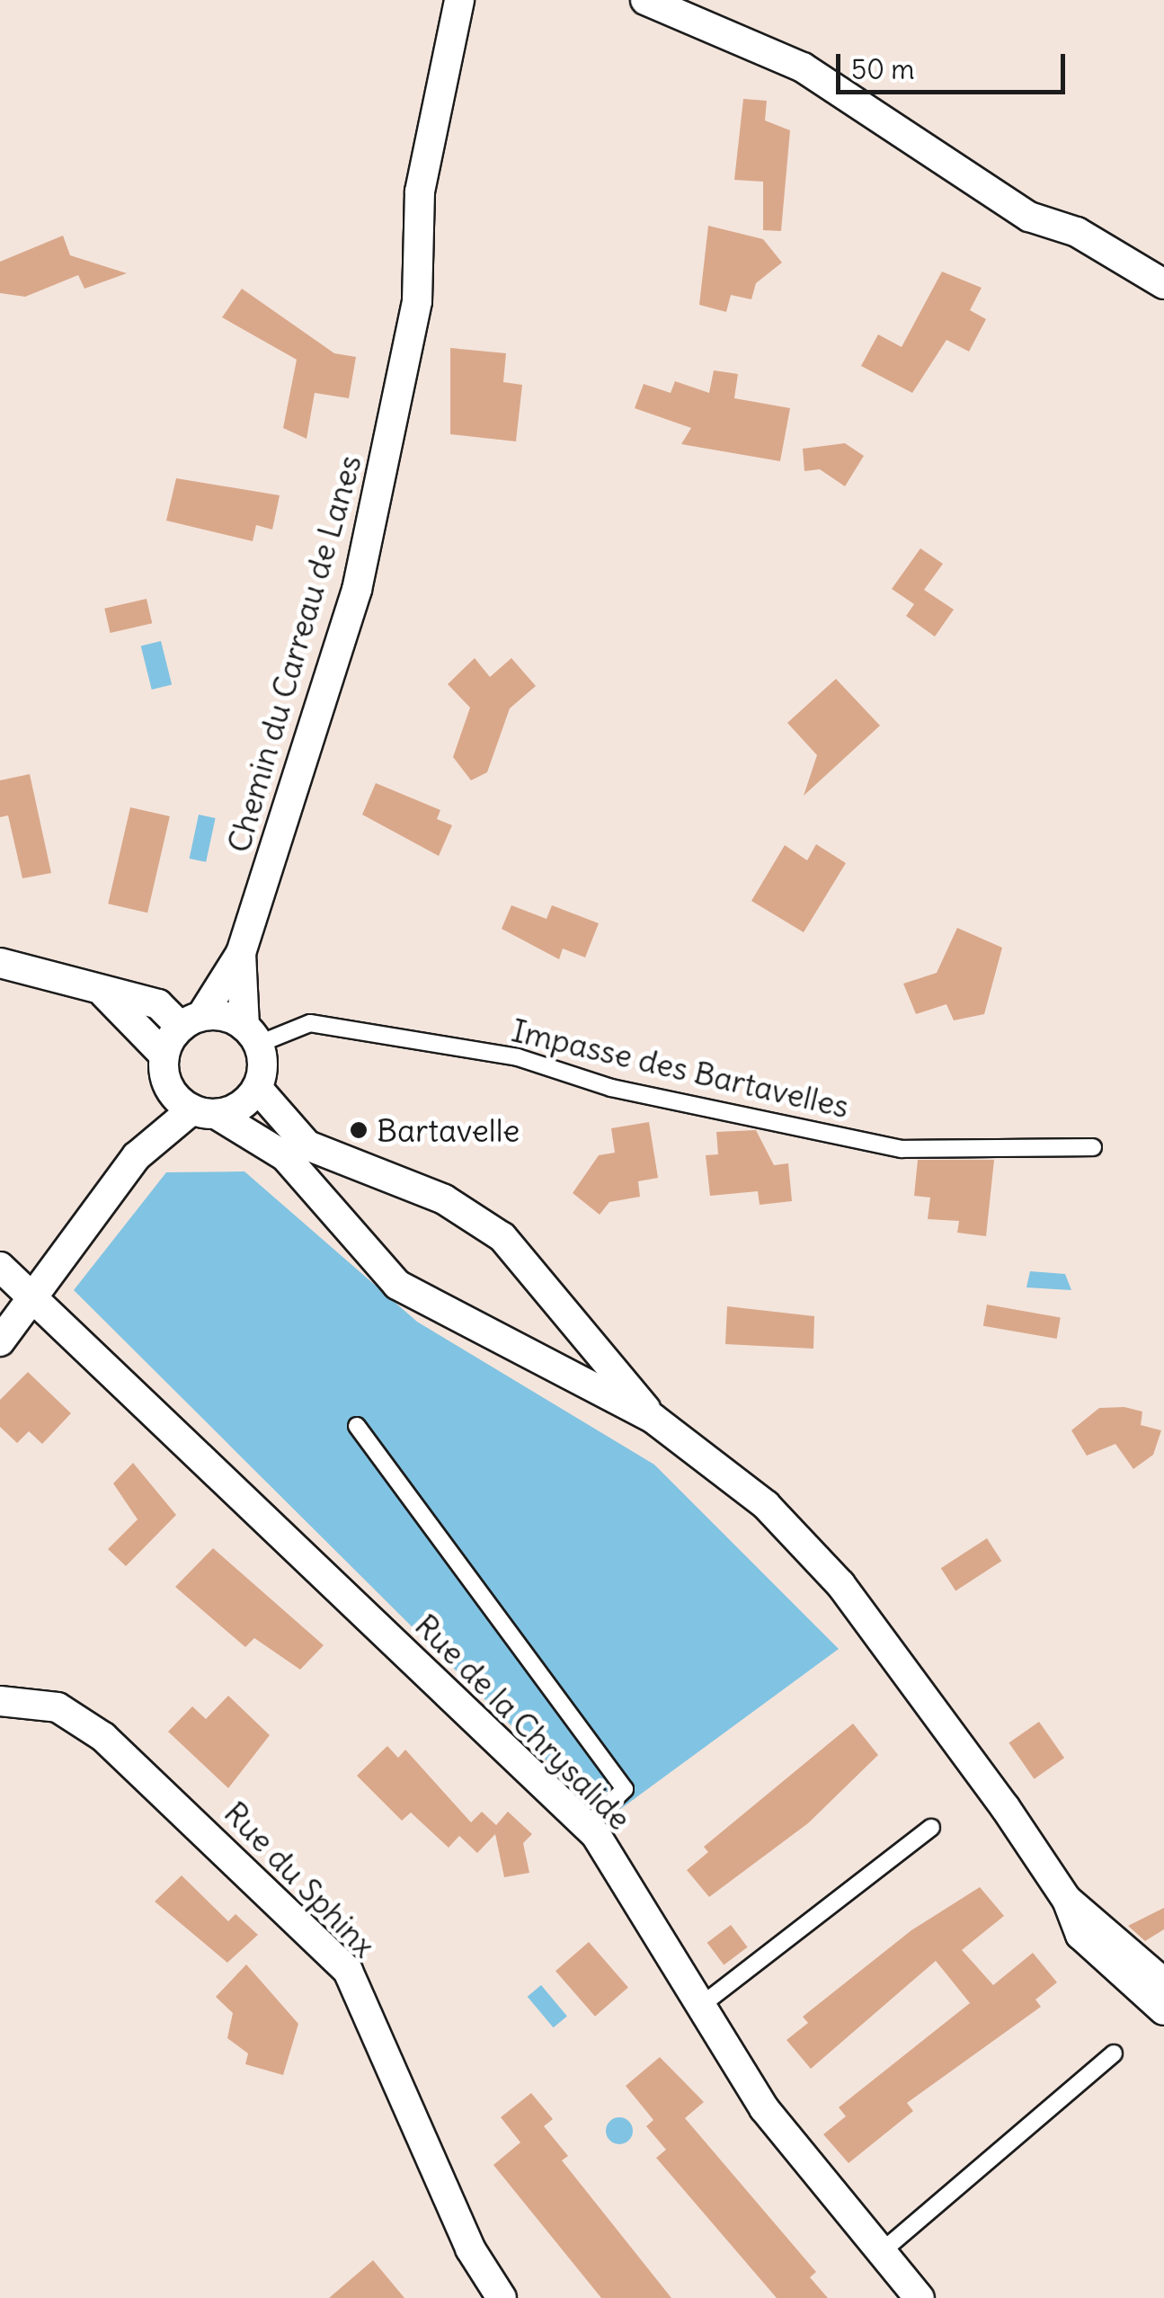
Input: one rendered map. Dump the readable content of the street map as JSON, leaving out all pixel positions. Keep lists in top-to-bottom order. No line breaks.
{"streets":{"street":["Chemin du Carreau de Lanes","Rue de la Chrysalide","Rue du Sphinx"],"lane":["Impasse des Bartavelles"]},"crossings":[["Chemin du Carreau de Lanes","Impasse des Bartavelles"]],"places":["Bartavelle"],"scale_bar":"50 m"}
